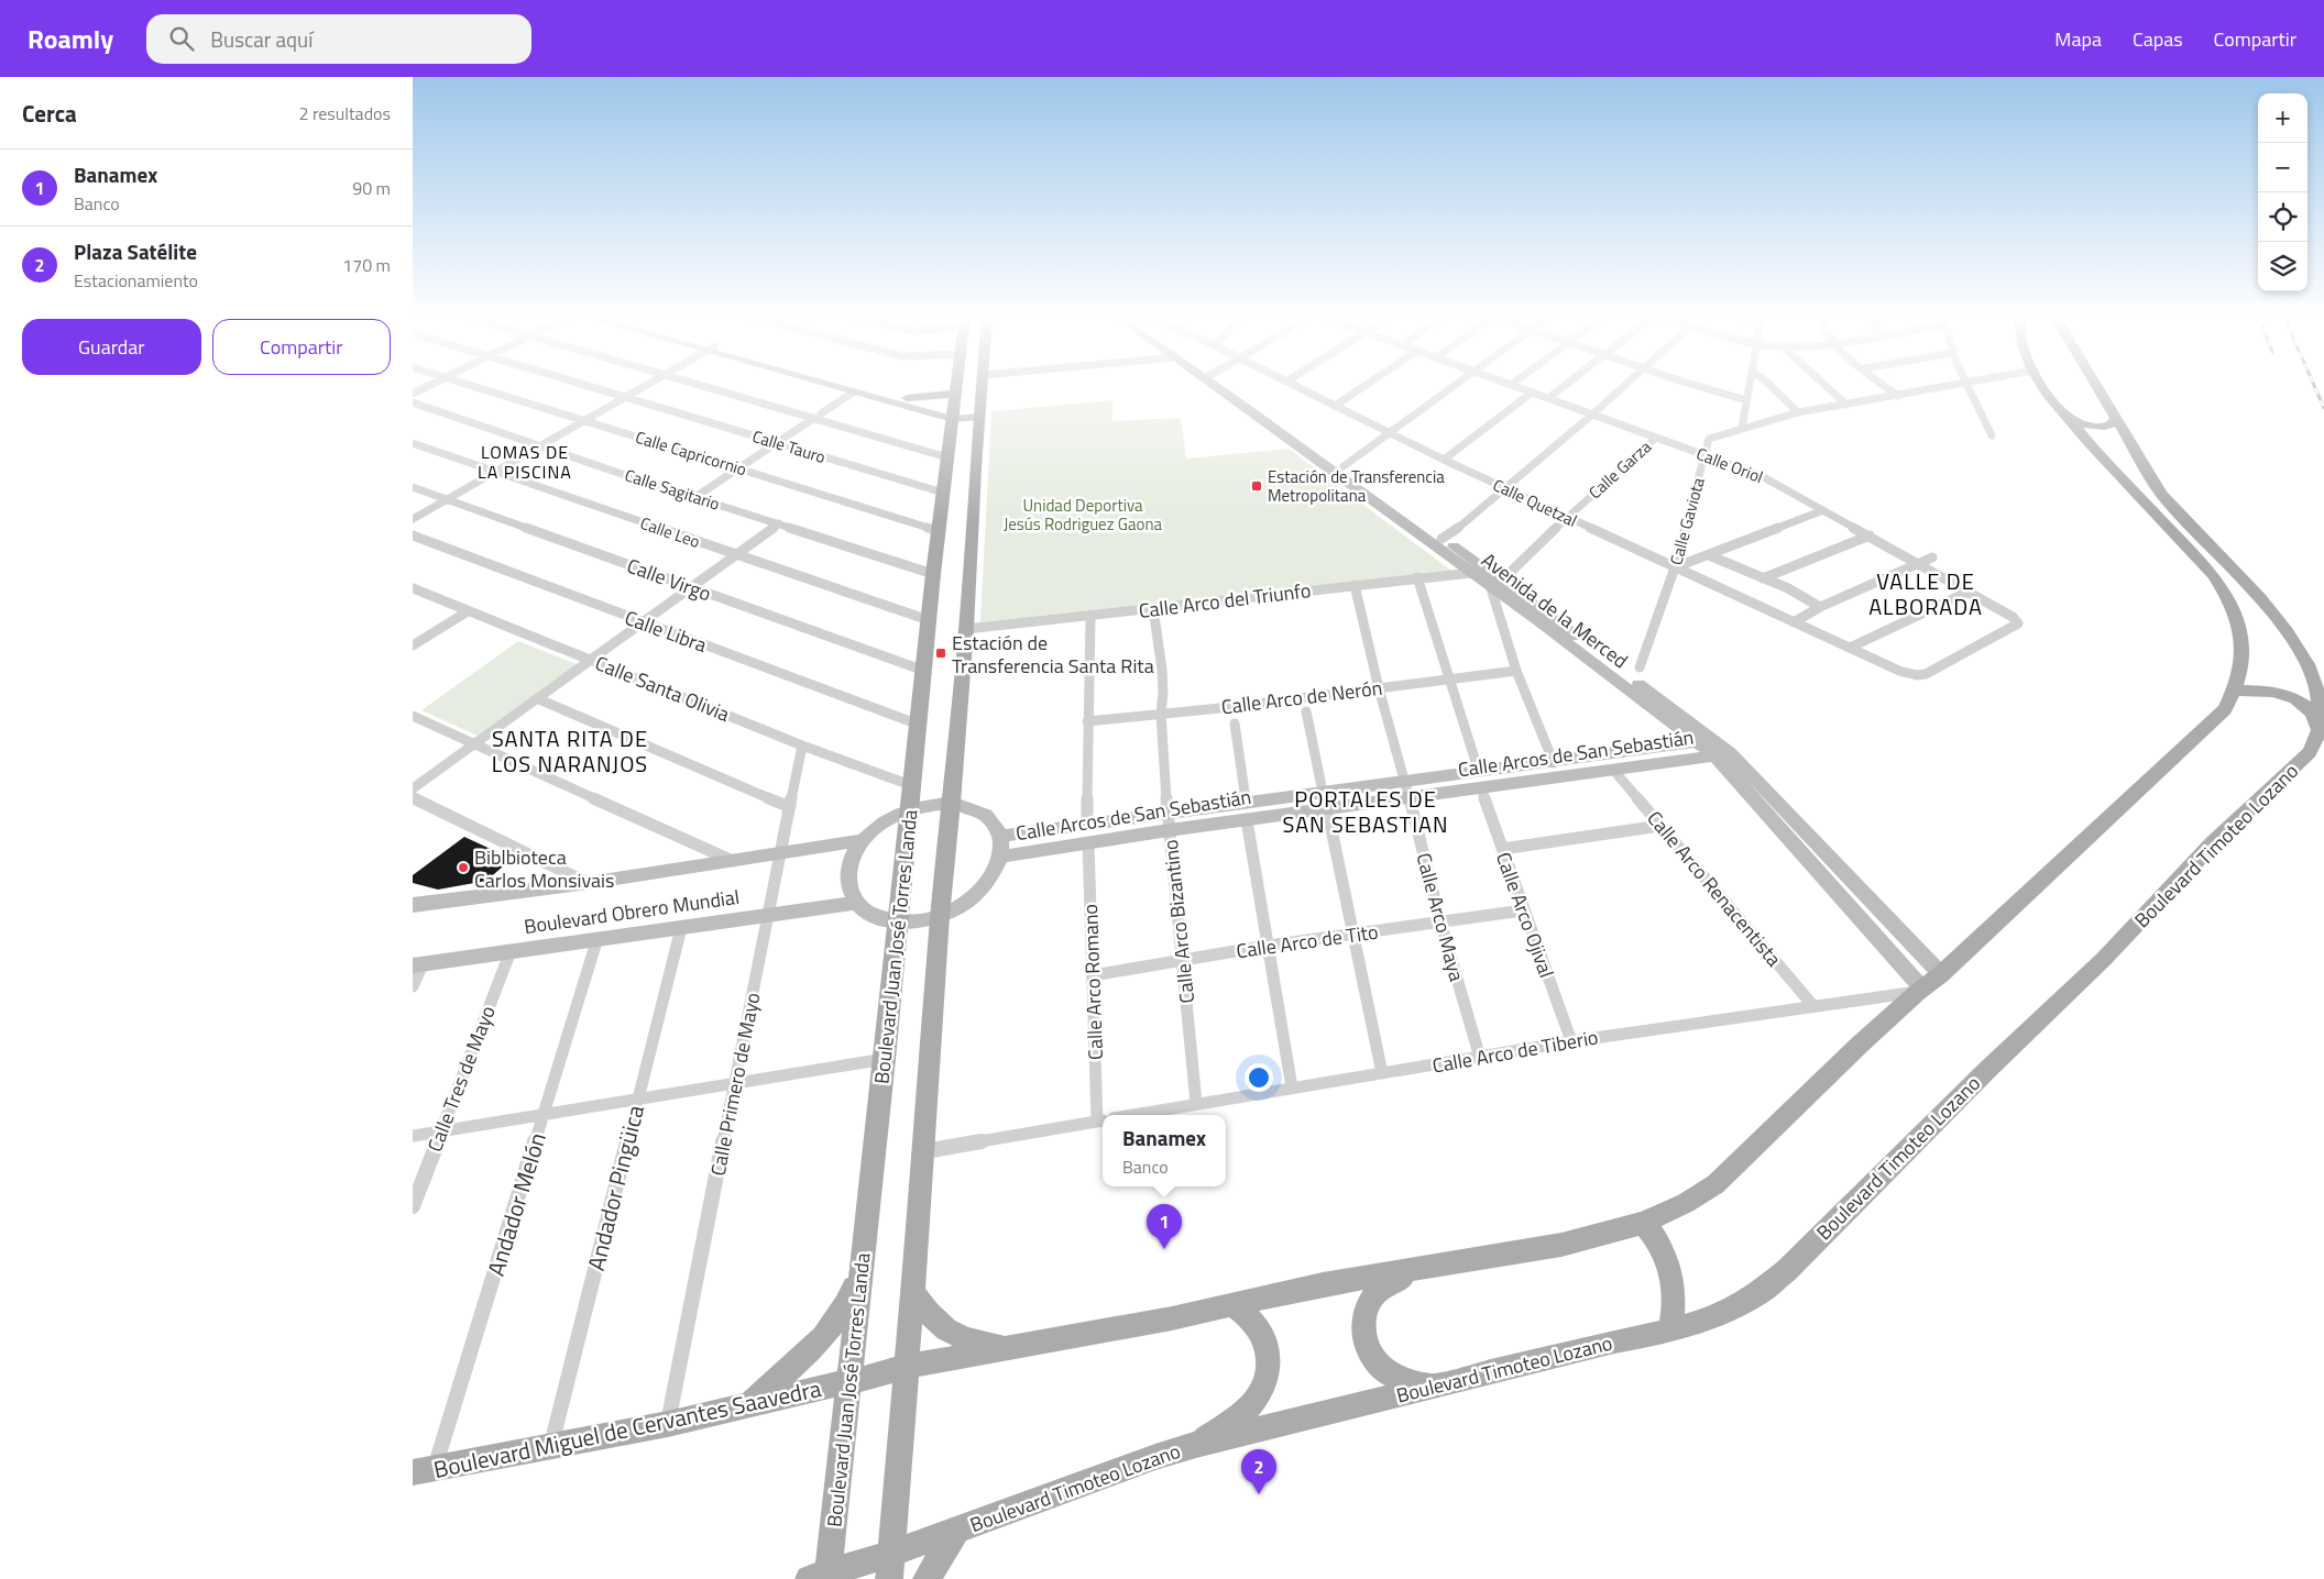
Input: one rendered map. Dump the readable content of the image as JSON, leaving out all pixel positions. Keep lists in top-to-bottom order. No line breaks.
{"streets":{"main road":["Boulevard Timoteo Lozano","Boulevard Juan José Torres Landa","Boulevard Miguel de Cervantes Saavedra"],"street":["Calle Tauro","Calle Capricornio","Calle Oriol","Calle Garza","Calle Sagitario","Calle Quetzal","Calle Gaviota","Calle Leo","Calle Virgo","Calle Arco del Triunfo","Avenida de la Merced","Calle Libra","Calle Santa Olivia","Calle Arco de Nerón","Calle Arcos de San Sebastián","Calle Arco Renacentista","Boulevard Obrero Mundial","Calle Arco Ojival","Calle Arco Maya","Calle Arco Bizantino","Calle Arco de Tito","Calle Arco Romano","Calle Arco de Tiberio","Calle Tres de Mayo","Calle Primero de Mayo","Andador Pingüica","Andador Melón"]},"crossings":[["Calle Tauro","Boulevard Juan José Torres Landa"],["Calle Capricornio","Boulevard Juan José Torres Landa"],["Calle Oriol","Calle Garza"],["Calle Oriol","Calle Quetzal"],["Calle Oriol","Calle Gaviota"],["Calle Garza","Calle Quetzal"],["Calle Sagitario","Boulevard Juan José Torres Landa"],["Calle Quetzal","Calle Gaviota"],["Calle Leo","Boulevard Juan José Torres Landa"],["Calle Virgo","Boulevard Juan José Torres Landa"],["Calle Arco del Triunfo","Avenida de la Merced"],["Calle Arco del Triunfo","Calle Arco Ojival"],["Calle Arco del Triunfo","Calle Arco Maya"],["Calle Arco del Triunfo","Calle Arco Bizantino"],["Calle Arco del Triunfo","Boulevard Juan José Torres Landa"],["Avenida de la Merced","Calle Arcos de San Sebastián"],["Avenida de la Merced","Calle Arco de Tiberio"],["Calle Libra","Boulevard Juan José Torres Landa"],["Calle Santa Olivia","Boulevard Juan José Torres Landa"],["Calle Santa Olivia","Calle Primero de Mayo"],["Calle Arco de Nerón","Calle Arco Ojival"],["Calle Arco de Nerón","Calle Arco Maya"],["Calle Arco de Nerón","Calle Arco Bizantino"],["Calle Arcos de San Sebastián","Calle Arco Renacentista"],["Calle Arcos de San Sebastián","Calle Arco Ojival"],["Calle Arcos de San Sebastián","Calle Arco Maya"],["Calle Arcos de San Sebastián","Calle Arco Bizantino"],["Calle Arcos de San Sebastián","Boulevard Juan José Torres Landa"],["Calle Arcos de San Sebastián","Calle Arco Romano"],["Boulevard Timoteo Lozano","Boulevard Juan José Torres Landa"],["Calle Arco Renacentista","Calle Arco de Tiberio"],["Boulevard Obrero Mundial","Calle Tres de Mayo"],["Boulevard Obrero Mundial","Calle Primero de Mayo"],["Boulevard Obrero Mundial","Andador Pingüica"],["Boulevard Obrero Mundial","Andador Melón"],["Calle Arco Ojival","Calle Arco de Tito"],["Calle Arco Ojival","Calle Arco de Tiberio"],["Calle Arco Maya","Calle Arco de Tito"],["Calle Arco Maya","Calle Arco de Tiberio"],["Calle Arco Bizantino","Calle Arco de Tito"],["Calle Arco Bizantino","Calle Arco de Tiberio"],["Calle Arco de Tito","Calle Arco Romano"],["Boulevard Juan José Torres Landa","Boulevard Miguel de Cervantes Saavedra"],["Calle Primero de Mayo","Boulevard Miguel de Cervantes Saavedra"],["Andador Pingüica","Boulevard Miguel de Cervantes Saavedra"],["Andador Melón","Boulevard Miguel de Cervantes Saavedra"]],"districts":["LOMAS DE LA PISCINA","VALLE DE ALBORADA","SANTA RITA DE LOS NARANJOS","PORTALES DE SAN SEBASTIAN"],"parks":["Unidad Deportiva Jesús Rodriguez Gaona"],"places":{"transit":["Estación de Transferencia Metropolitana","Estación de Transferencia Santa Rita"],"other":["Biblbioteca Carlos Monsivais"]},"page":{"header":"Roamly","search":"Buscar aquí","nav":["Mapa","Capas","Compartir"],"heading":["Cerca","2 resultados"],"map_buttons":["+","−"],"list":[{"mark":"1","name":"Banamex","note":"Banco","value":"90 m"},{"mark":"2","name":"Plaza Satélite","note":"Estacionamiento","value":"170 m"}],"buttons":["Guardar","Compartir"],"popup":["Banamex","Banco"],"pins":["1","2"]}}
